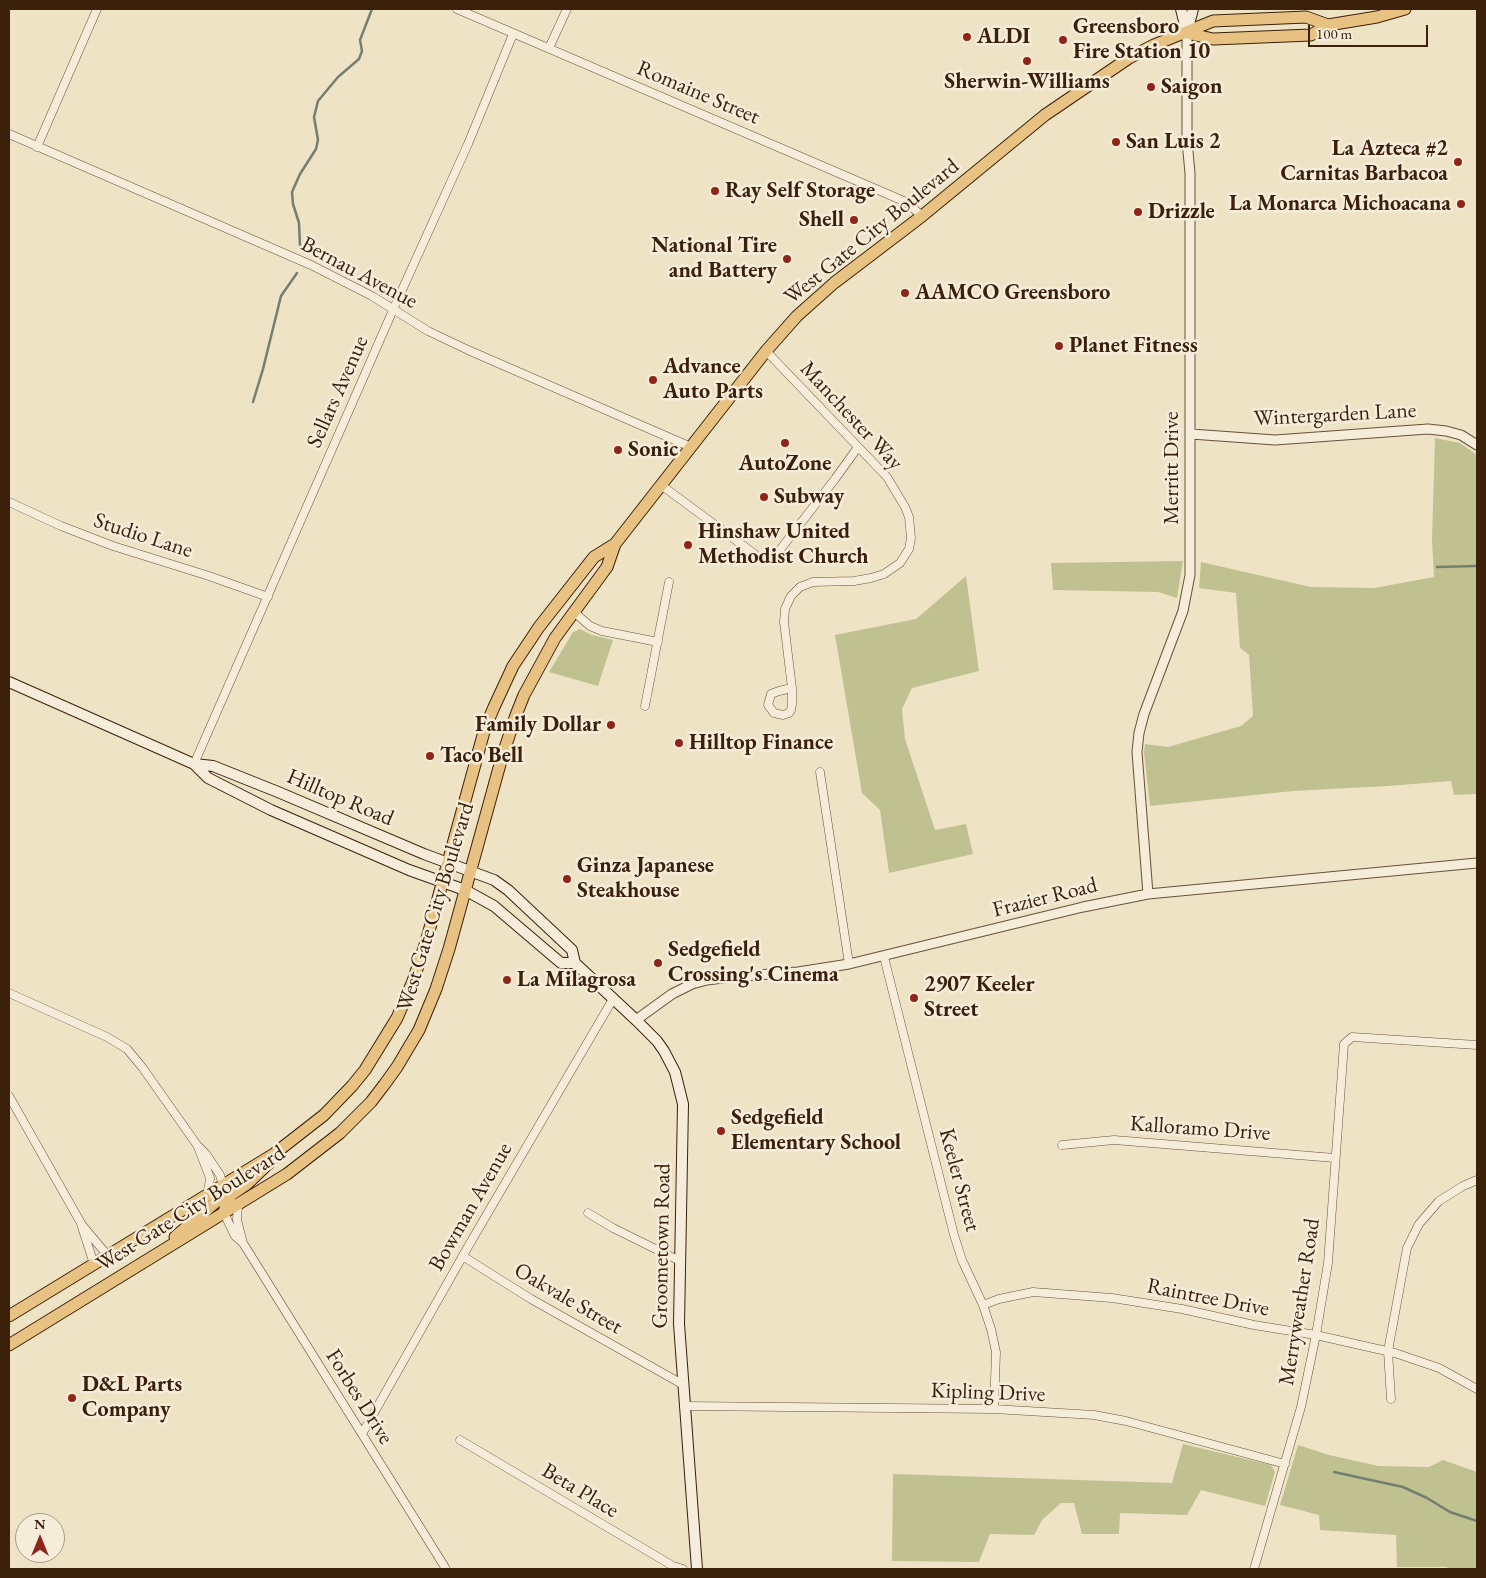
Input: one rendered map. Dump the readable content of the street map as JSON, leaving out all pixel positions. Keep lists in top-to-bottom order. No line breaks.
{"streets":{"main road":["West Gate City Boulevard","Merritt Drive","Hilltop Road","Groometown Road"],"street":["Romaine Street","Bernau Avenue","Sellars Avenue","Wintergarden Lane","Manchester Way","Studio Lane","Frazier Road","Kalloramo Drive","Keeler Street","Bowman Avenue","Raintree Drive","Oakvale Street","Merryweather Road","Kipling Drive","Forbes Drive","Beta Place"]},"crossings":[["Romaine Street","West Gate City Boulevard"],["Romaine Street","Sellars Avenue"],["West Gate City Boulevard","Bernau Avenue"],["West Gate City Boulevard","Manchester Way"],["West Gate City Boulevard","Merritt Drive"],["West Gate City Boulevard","Hilltop Road"],["West Gate City Boulevard","Groometown Road"],["West Gate City Boulevard","Forbes Drive"],["Bernau Avenue","Sellars Avenue"],["Sellars Avenue","Studio Lane"],["Sellars Avenue","Hilltop Road"],["Wintergarden Lane","Merritt Drive"],["Merritt Drive","Frazier Road"],["Hilltop Road","Groometown Road"],["Frazier Road","Keeler Street"],["Frazier Road","Groometown Road"],["Kalloramo Drive","Merryweather Road"],["Keeler Street","Raintree Drive"],["Keeler Street","Kipling Drive"],["Bowman Avenue","Groometown Road"],["Bowman Avenue","Oakvale Street"],["Bowman Avenue","Forbes Drive"],["Groometown Road","Oakvale Street"],["Groometown Road","Kipling Drive"],["Raintree Drive","Merryweather Road"],["Merryweather Road","Kipling Drive"]],"places":["ALDI","Greensboro Fire Station 10","Sherwin-Williams","Saigon","San Luis 2","La Azteca #2 Carnitas Barbacoa","Ray Self Storage","La Monarca Michoacana","Drizzle","Shell","National Tire and Battery","AAMCO Greensboro","Planet Fitness","Advance Auto Parts","AutoZone","Sonic","Subway","Hinshaw United Methodist Church","Family Dollar","Hilltop Finance","Taco Bell","Ginza Japanese Steakhouse","Sedgefield Crossing's Cinema","La Milagrosa","2907 Keeler Street","Sedgefield Elementary School","D&L Parts Company"],"scale_bar":"100 m","north":"top"}
